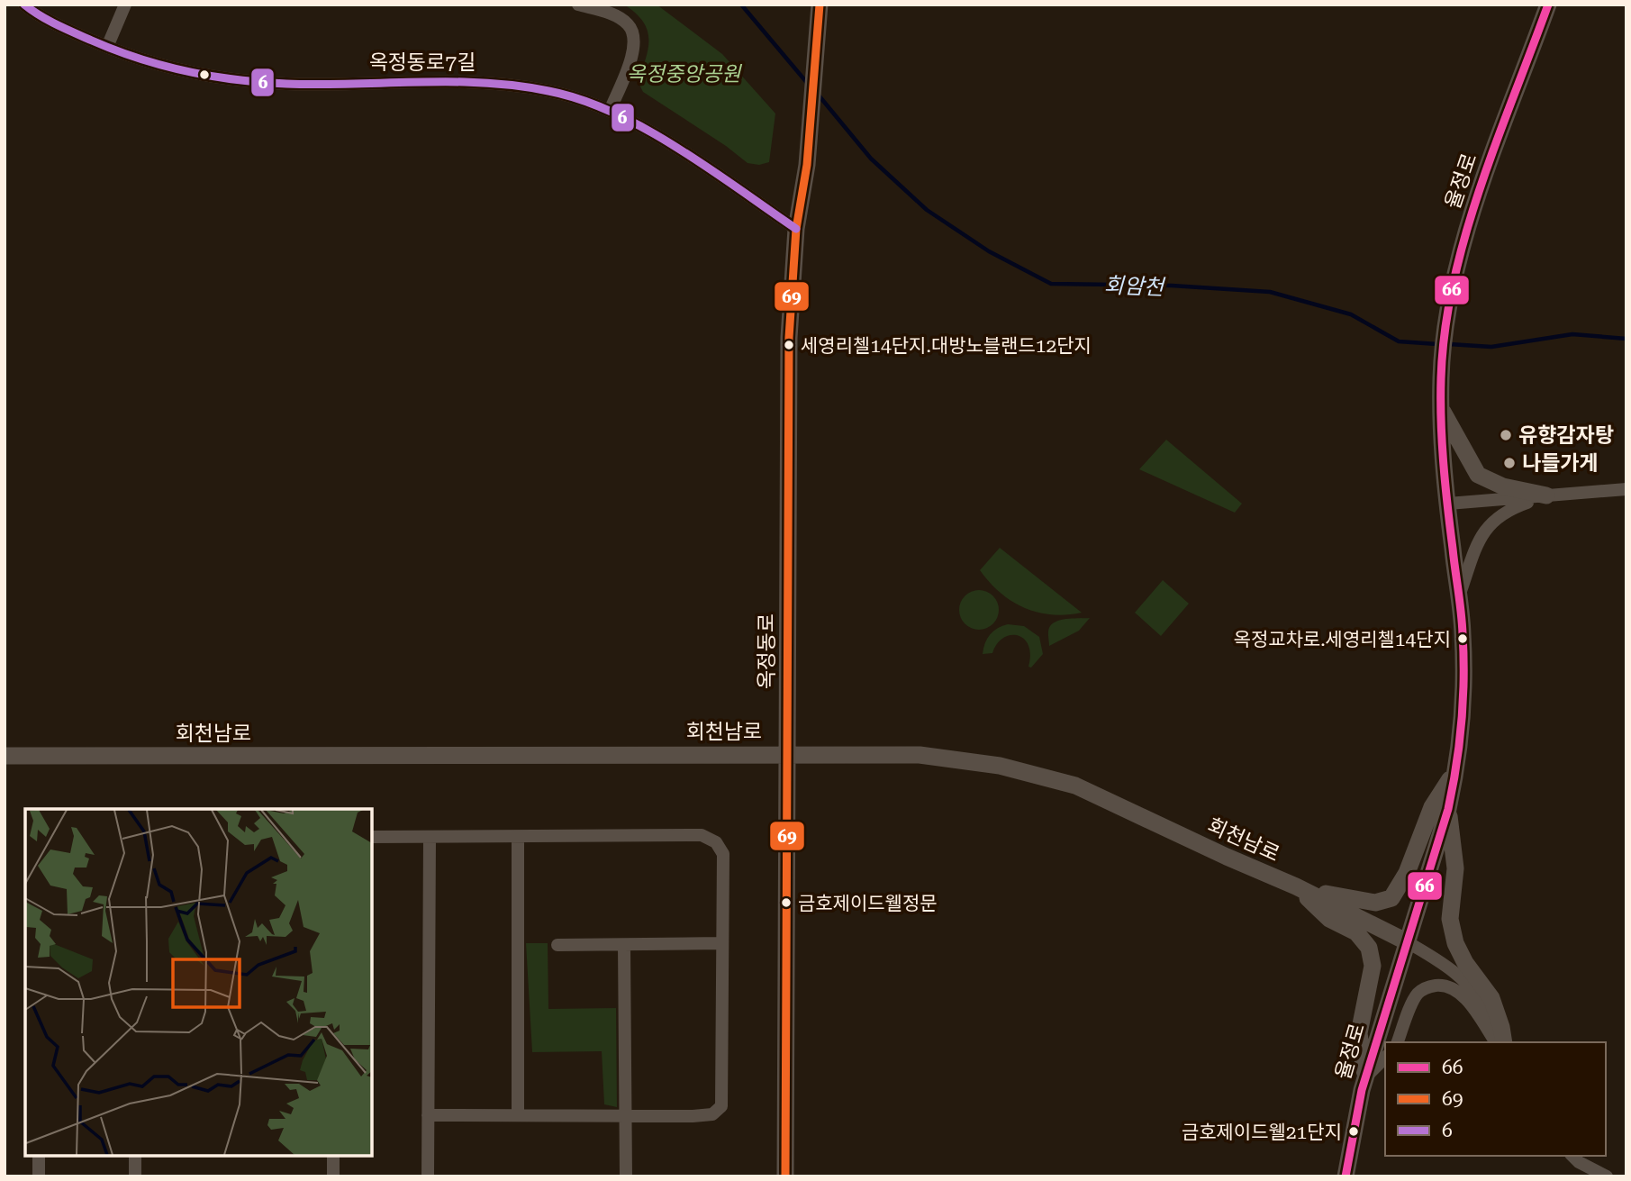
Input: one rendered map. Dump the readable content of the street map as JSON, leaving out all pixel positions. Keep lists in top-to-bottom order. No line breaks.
{"streets":{"main road":["율정로","옥정동로","회천남로"],"street":["옥정동로7길"]},"crossings":[["옥정동로7길","옥정동로"],["율정로","회천남로"],["옥정동로","회천남로"]],"water":["회암천"],"parks":["옥정중앙공원"],"places":["세영리첼14단지.대방노블랜드12단지","유향감자탕","나들가게","옥정교차로.세영리첼14단지","금호제이드웰정문","금호제이드웰21단지"],"lines":["transit line 66","transit line 69","transit line 6"],"legend":["66","69","6"]}
